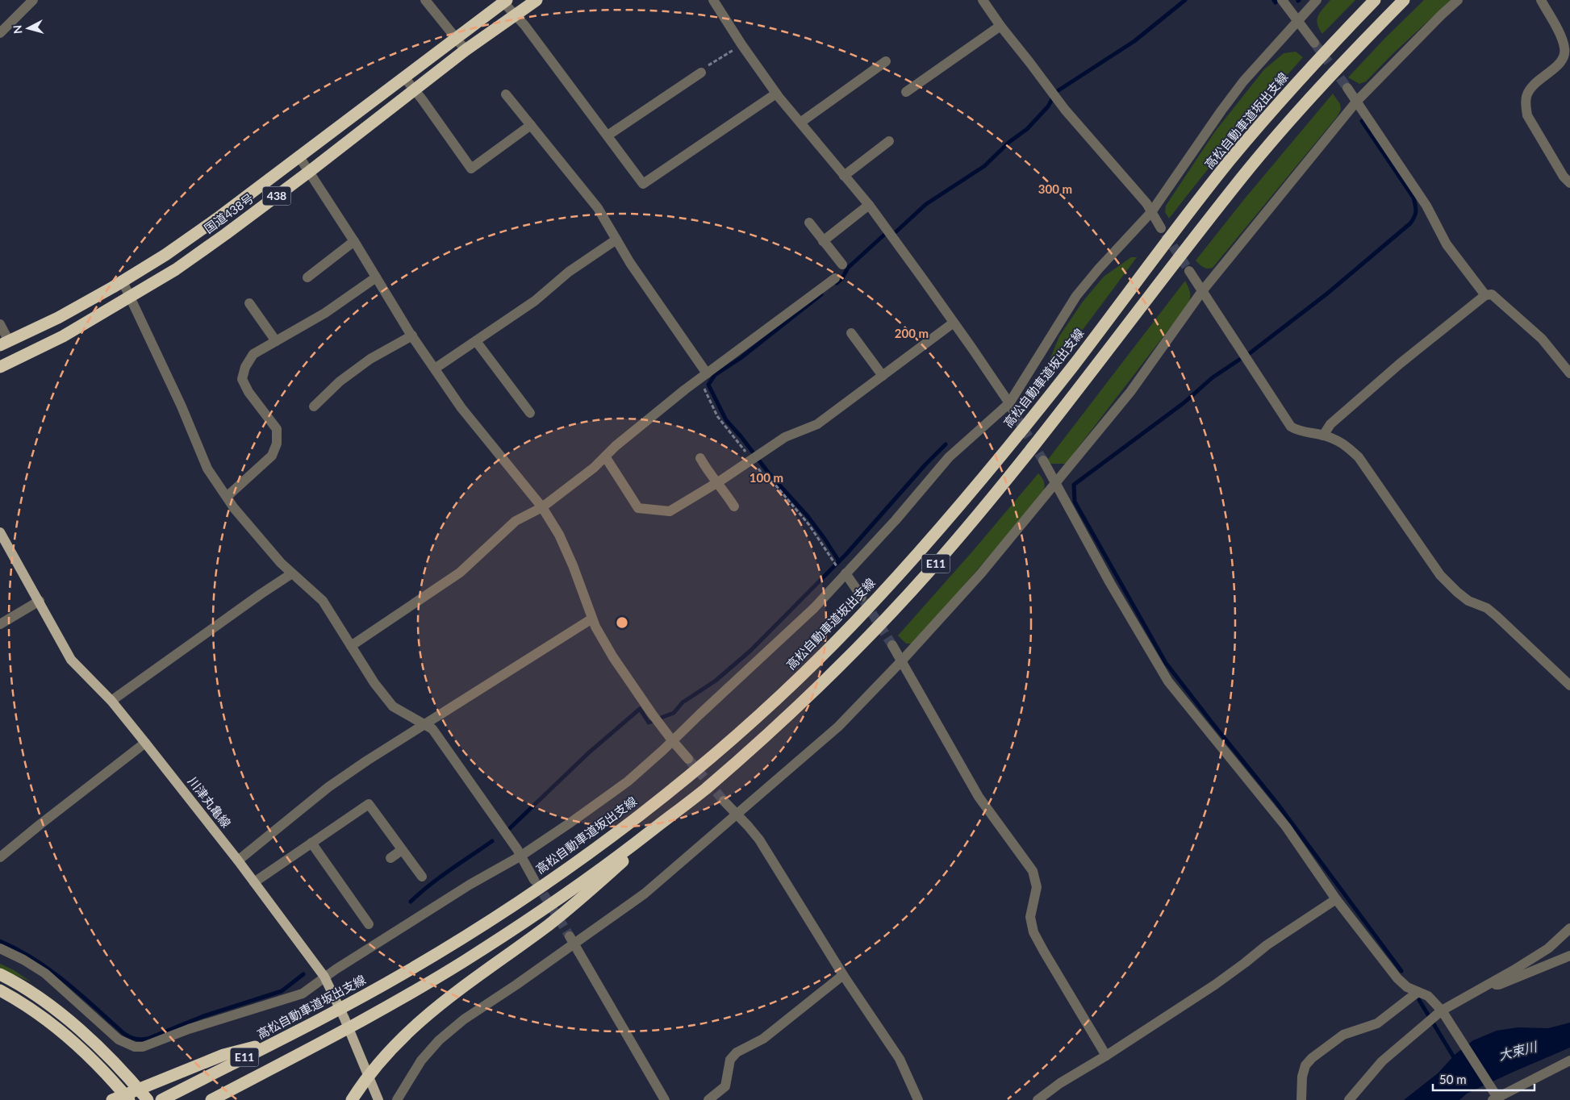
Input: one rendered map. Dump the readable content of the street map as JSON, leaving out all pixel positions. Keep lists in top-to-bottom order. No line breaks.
{"streets":{"highway":["高松自動車道坂出支線","438","国道438号","E11"],"main road":["川津丸亀線"]},"water":["大束川"],"scale_bar":"50 m","north":"left","rings":["300 m","200 m","100 m"]}
